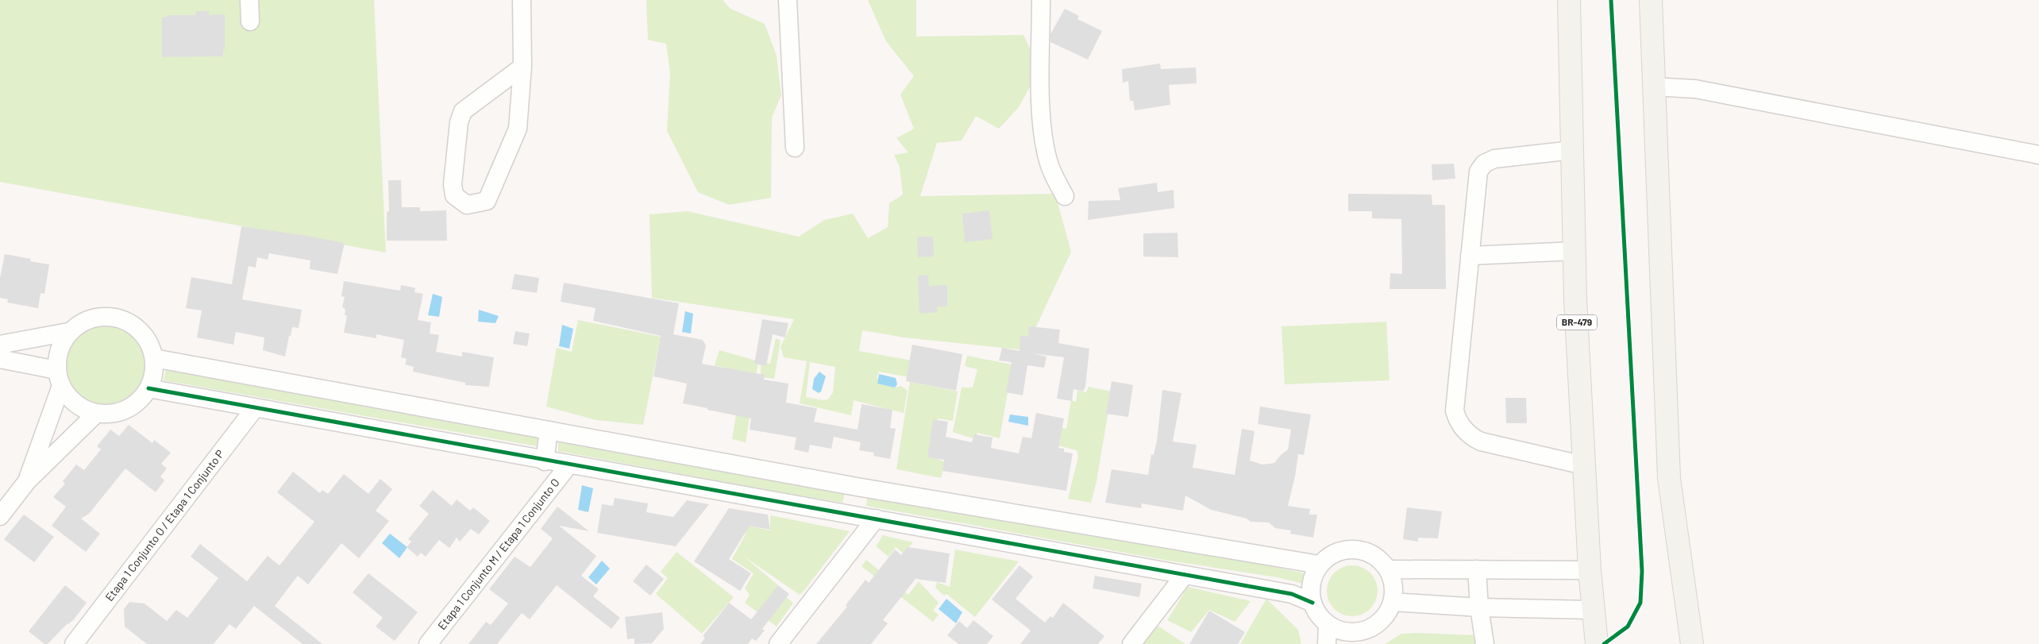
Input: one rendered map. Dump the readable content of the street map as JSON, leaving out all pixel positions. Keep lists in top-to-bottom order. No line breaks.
{"streets":{"main road":["BR-479"],"street":["Etapa 1 Conjunto O / Etapa 1 Conjunto P","Etapa 1 Conjunto M / Etapa 1 Conjunto O"]}}
